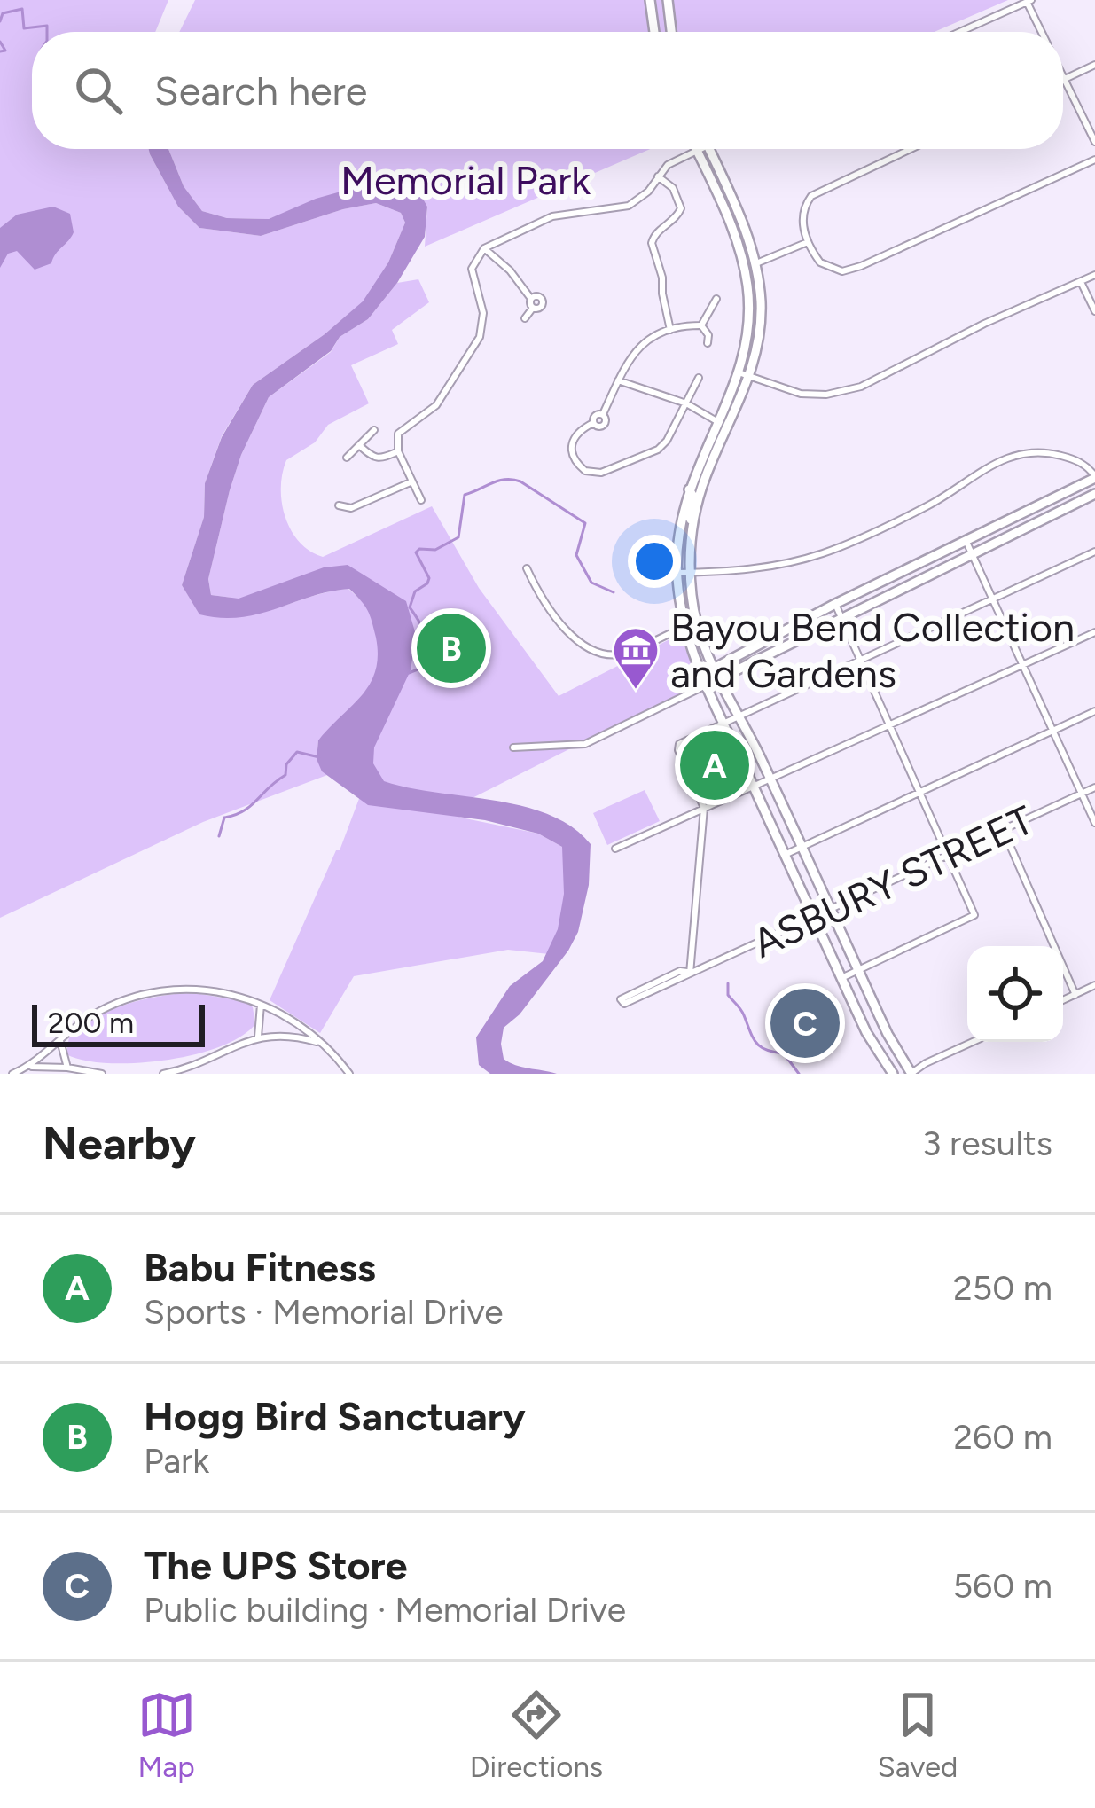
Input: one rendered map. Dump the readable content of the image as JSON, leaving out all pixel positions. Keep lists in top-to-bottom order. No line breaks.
{"streets":{"street":["ASBURY STREET"]},"parks":["Memorial Park"],"places":{"museum":["Bayou Bend Collection and Gardens"]},"scale_bar":"200 m","page":{"search":"Search here","pins":["B","A","C"],"scale":"200 m","heading":["Nearby","3 results"],"list":[{"mark":"A","name":"Babu Fitness","note":"Sports · Memorial Drive","value":"250 m"},{"mark":"B","name":"Hogg Bird Sanctuary","note":"Park","value":"260 m"},{"mark":"C","name":"The UPS Store","note":"Public building · Memorial Drive","value":"560 m"}],"nav":["Map","Directions","Saved"]}}
